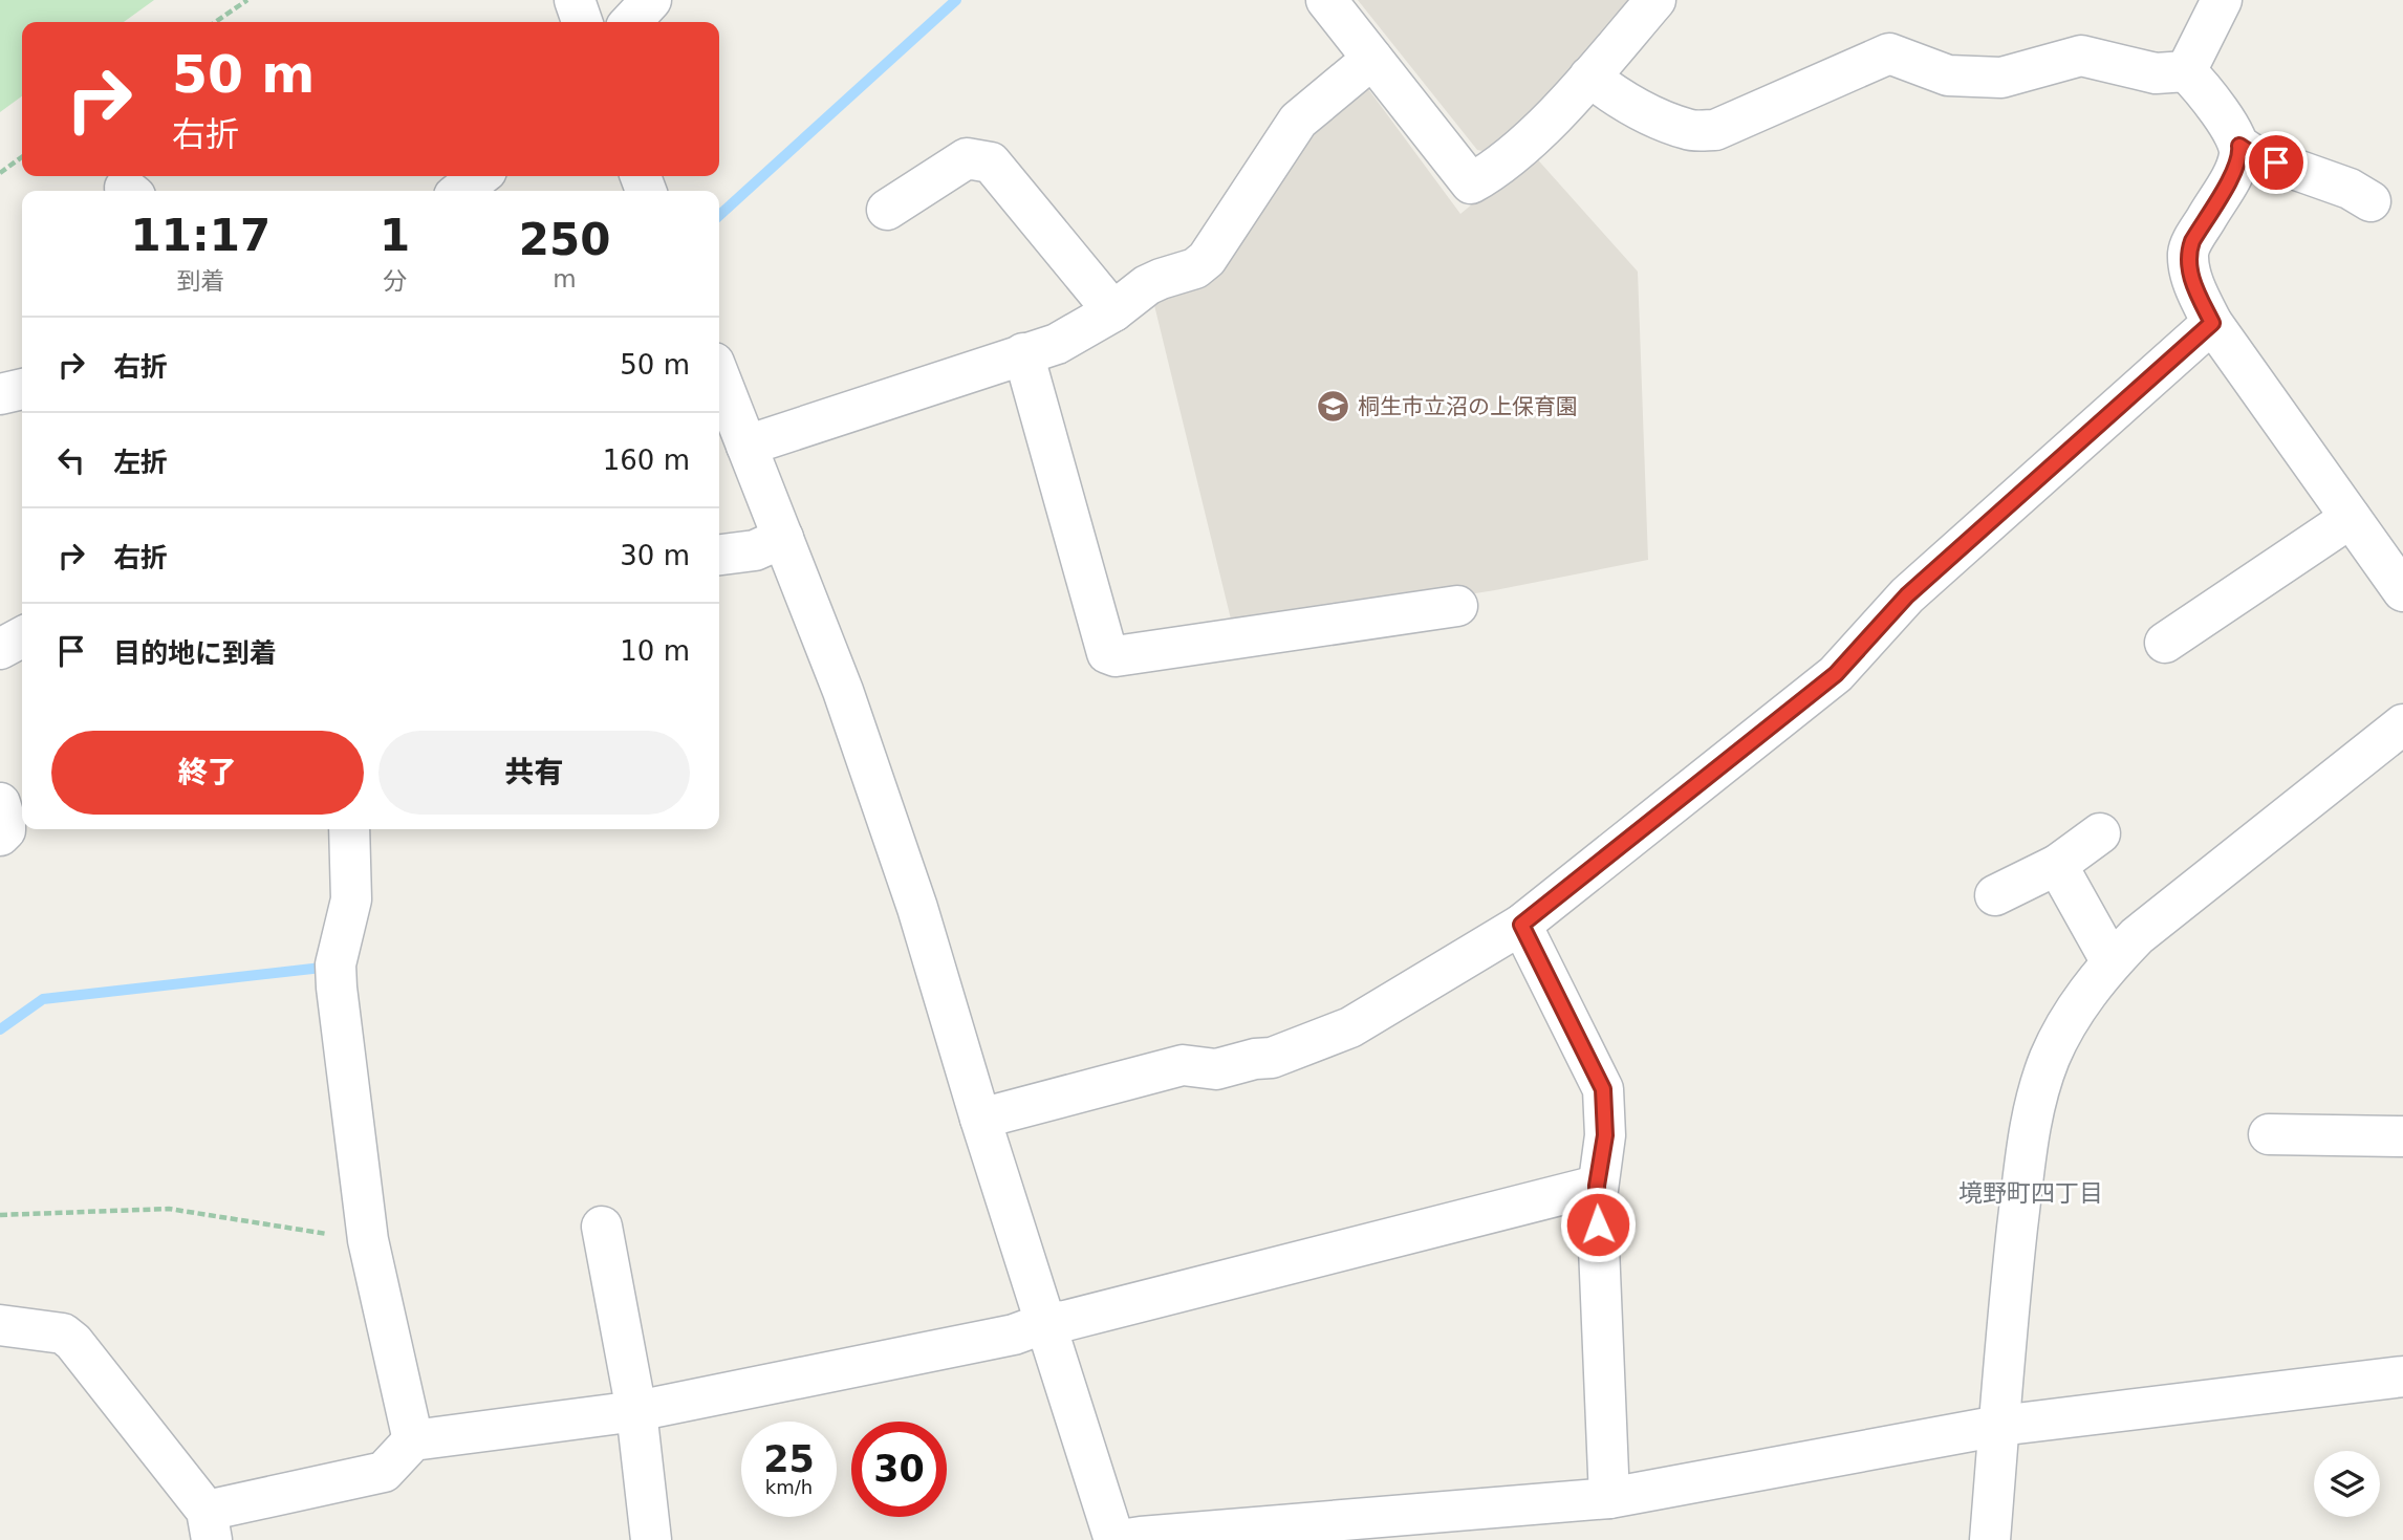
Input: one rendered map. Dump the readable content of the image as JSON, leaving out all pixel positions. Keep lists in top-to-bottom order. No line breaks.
{"districts":["境野町四丁目"],"places":{"school or university":["桐生市立沼の上保育園"]},"page":{"turn":["50 m","右折"],"eta":["11:17","到着","1","分","250","m"],"list":[{"name":"右折","value":"50 m"},{"name":"左折","value":"160 m"},{"name":"右折","value":"30 m"},{"name":"目的地に到着","value":"10 m"}],"buttons":["終了","共有"],"speed":"25 km/h","limit":"30"}}
